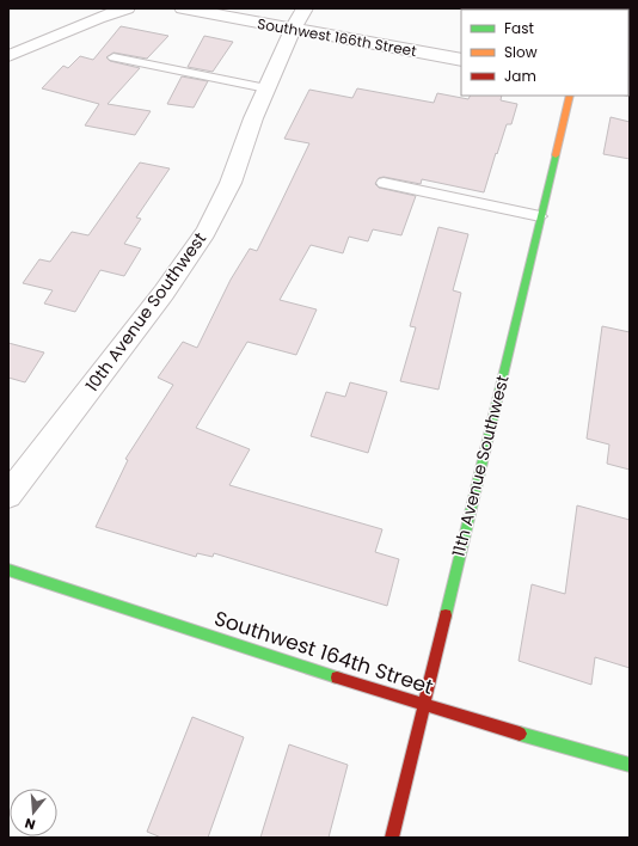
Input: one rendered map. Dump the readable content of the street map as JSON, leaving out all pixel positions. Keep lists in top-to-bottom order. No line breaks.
{"streets":{"street":["Southwest 166th Street","10th Avenue Southwest","11th Avenue Southwest","Southwest 164th Street"]},"crossings":[["Southwest 166th Street","10th Avenue Southwest"],["11th Avenue Southwest","Southwest 164th Street"]],"legend":["Fast","Slow","Jam"],"north":"bottom"}
